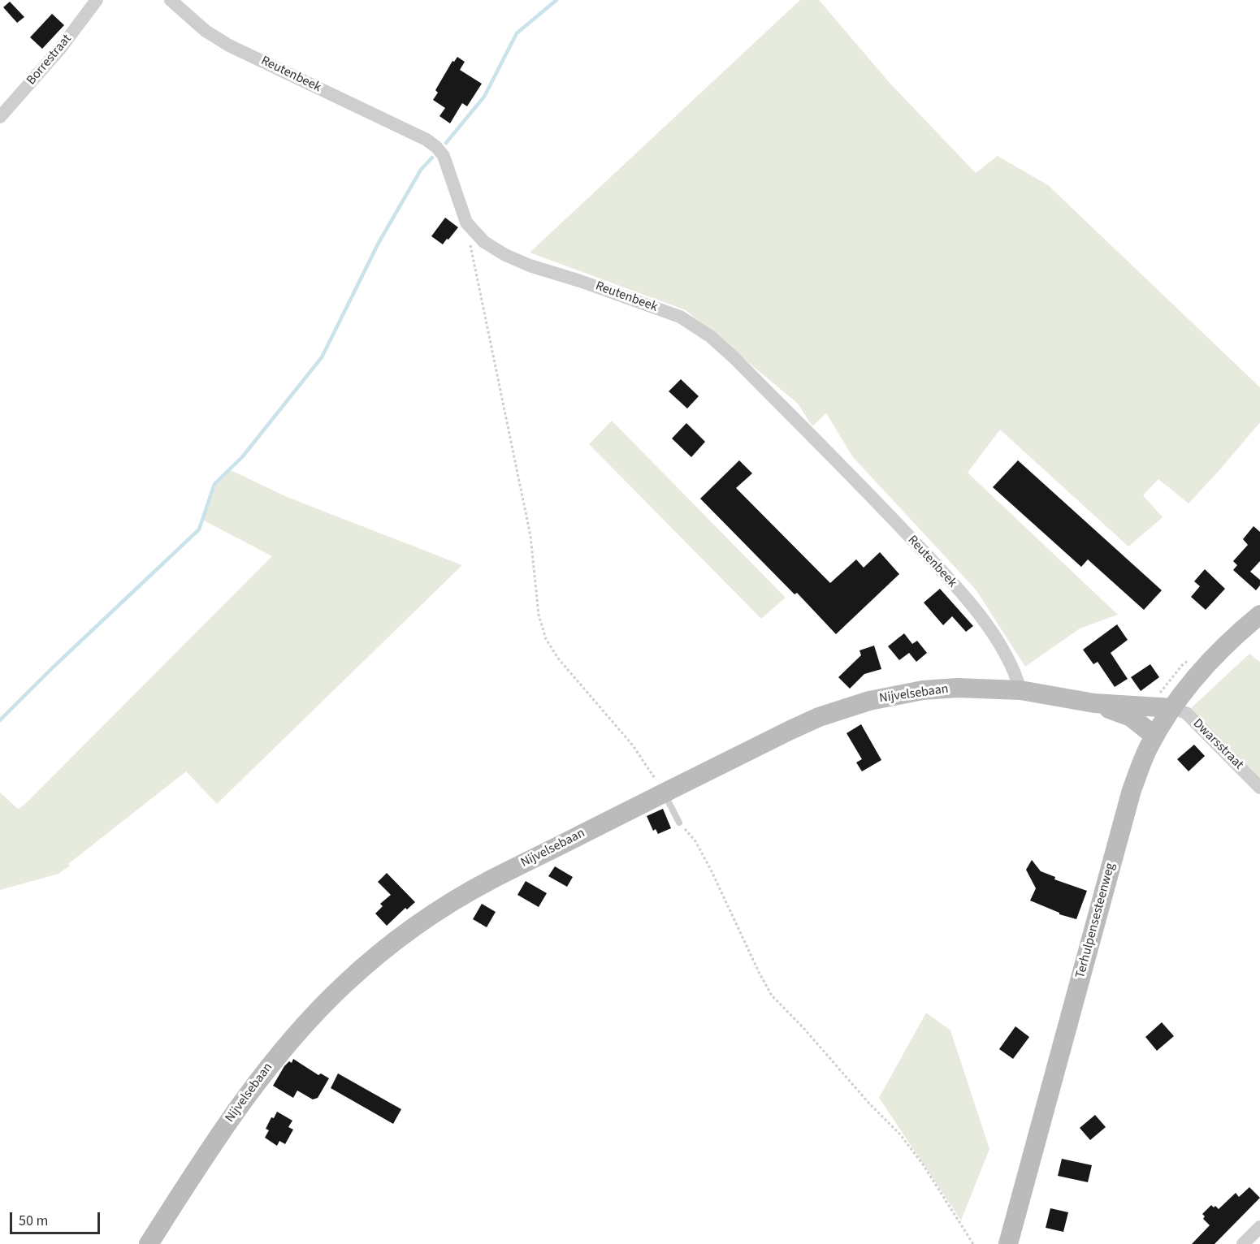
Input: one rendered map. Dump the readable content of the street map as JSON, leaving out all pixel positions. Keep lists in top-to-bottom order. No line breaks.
{"streets":{"main road":["Nijvelsebaan","Terhulpensesteenweg"],"street":["Borrestraat","Reutenbeek","Dwarsstraat"]},"crossings":[["Reutenbeek","Nijvelsebaan"],["Nijvelsebaan","Dwarsstraat"],["Nijvelsebaan","Terhulpensesteenweg"],["Dwarsstraat","Terhulpensesteenweg"]],"scale_bar":"50 m"}
